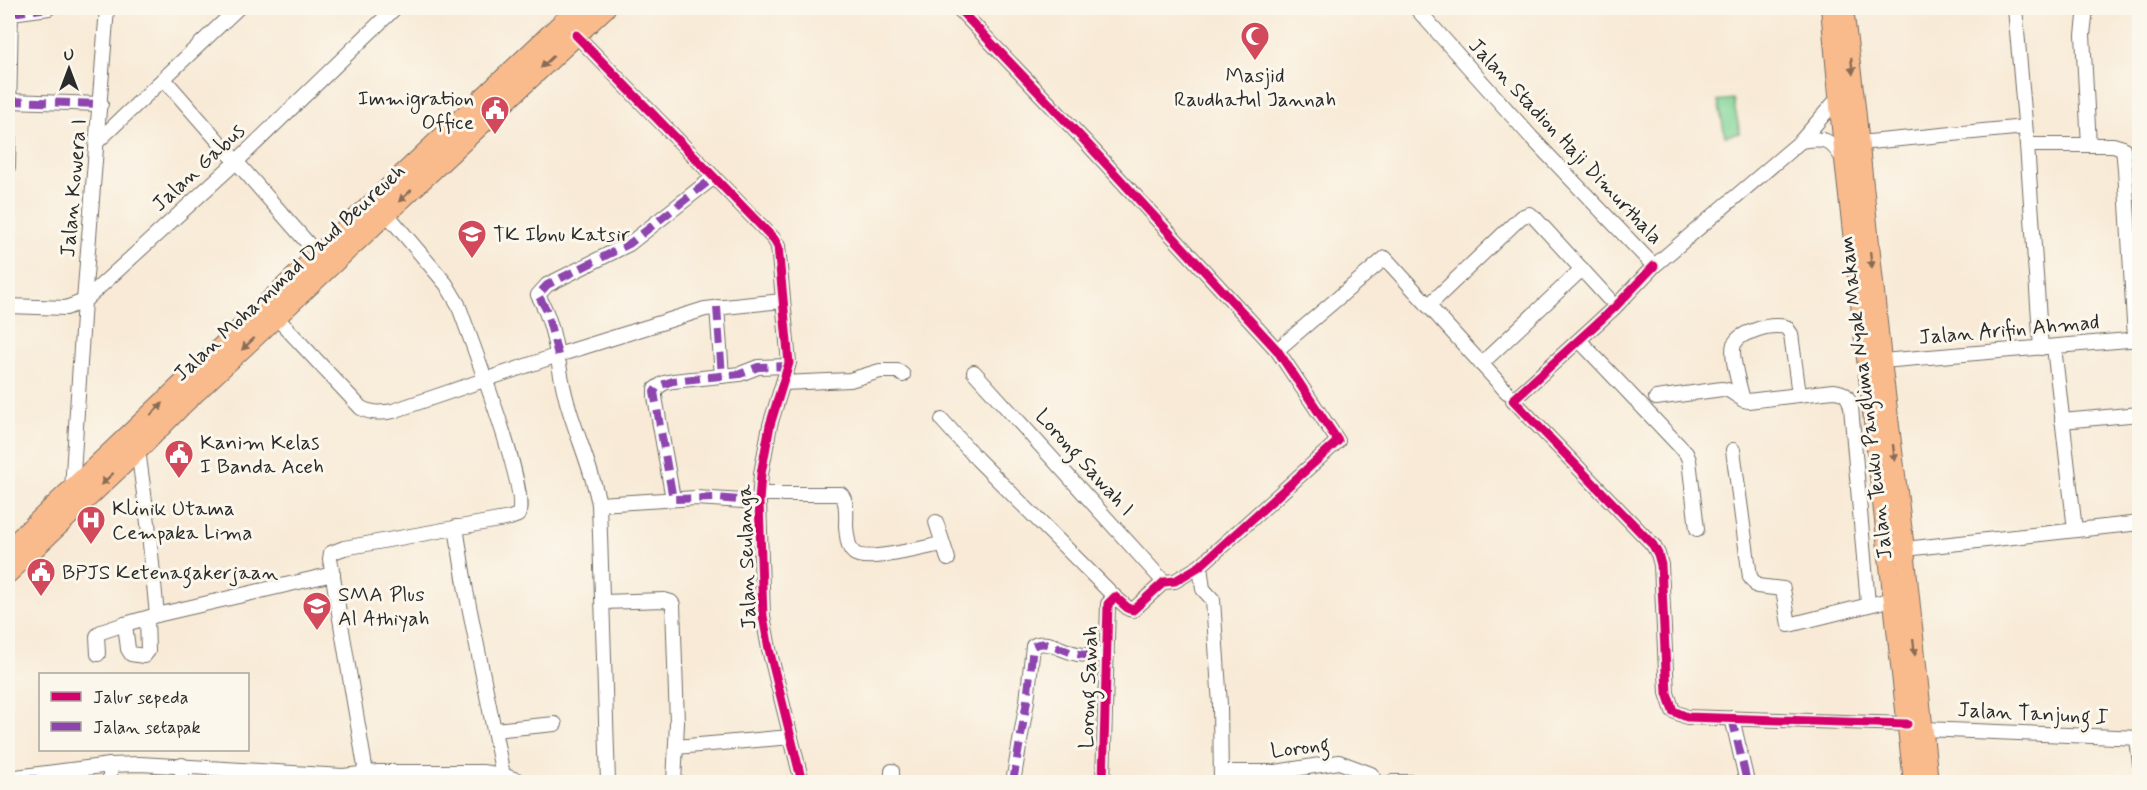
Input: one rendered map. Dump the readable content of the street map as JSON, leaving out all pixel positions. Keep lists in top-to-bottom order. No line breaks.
{"streets":{"highway":["Jalan Mohammad Daud Beureueh"],"main road":["Jalan Teuku Panglima Nyak Makam"],"street":["Jalan Stadion Haji Dimurthala","Jalan Gabus","Jalan Kowera I","Jalan Arifin Ahmad","Lorong Sawah I","Jalan Seulanga","Lorong Sawah","Jalan Tanjung I","Lorong"]},"crossings":[["Jalan Stadion Haji Dimurthala","Jalan Teuku Panglima Nyak Makam"],["Jalan Gabus","Jalan Kowera I"],["Jalan Kowera I","Jalan Mohammad Daud Beureueh"],["Jalan Arifin Ahmad","Jalan Teuku Panglima Nyak Makam"],["Jalan Teuku Panglima Nyak Makam","Jalan Tanjung I"],["Lorong Sawah I","Lorong Sawah"]],"places":{"mosque":["Masjid Raudhatul Jannah"],"public building":["Immigration Office","Kanim Kelas I Banda Aceh","BPJS Ketenagakerjaan"],"school or university":["TK Ibnu Katsir","SMA Plus Al Athiyah"],"hospital":["Klinik Utama Cempaka Lima"]},"legend":["Jalur sepeda","Jalan setapak"],"north":"top"}
